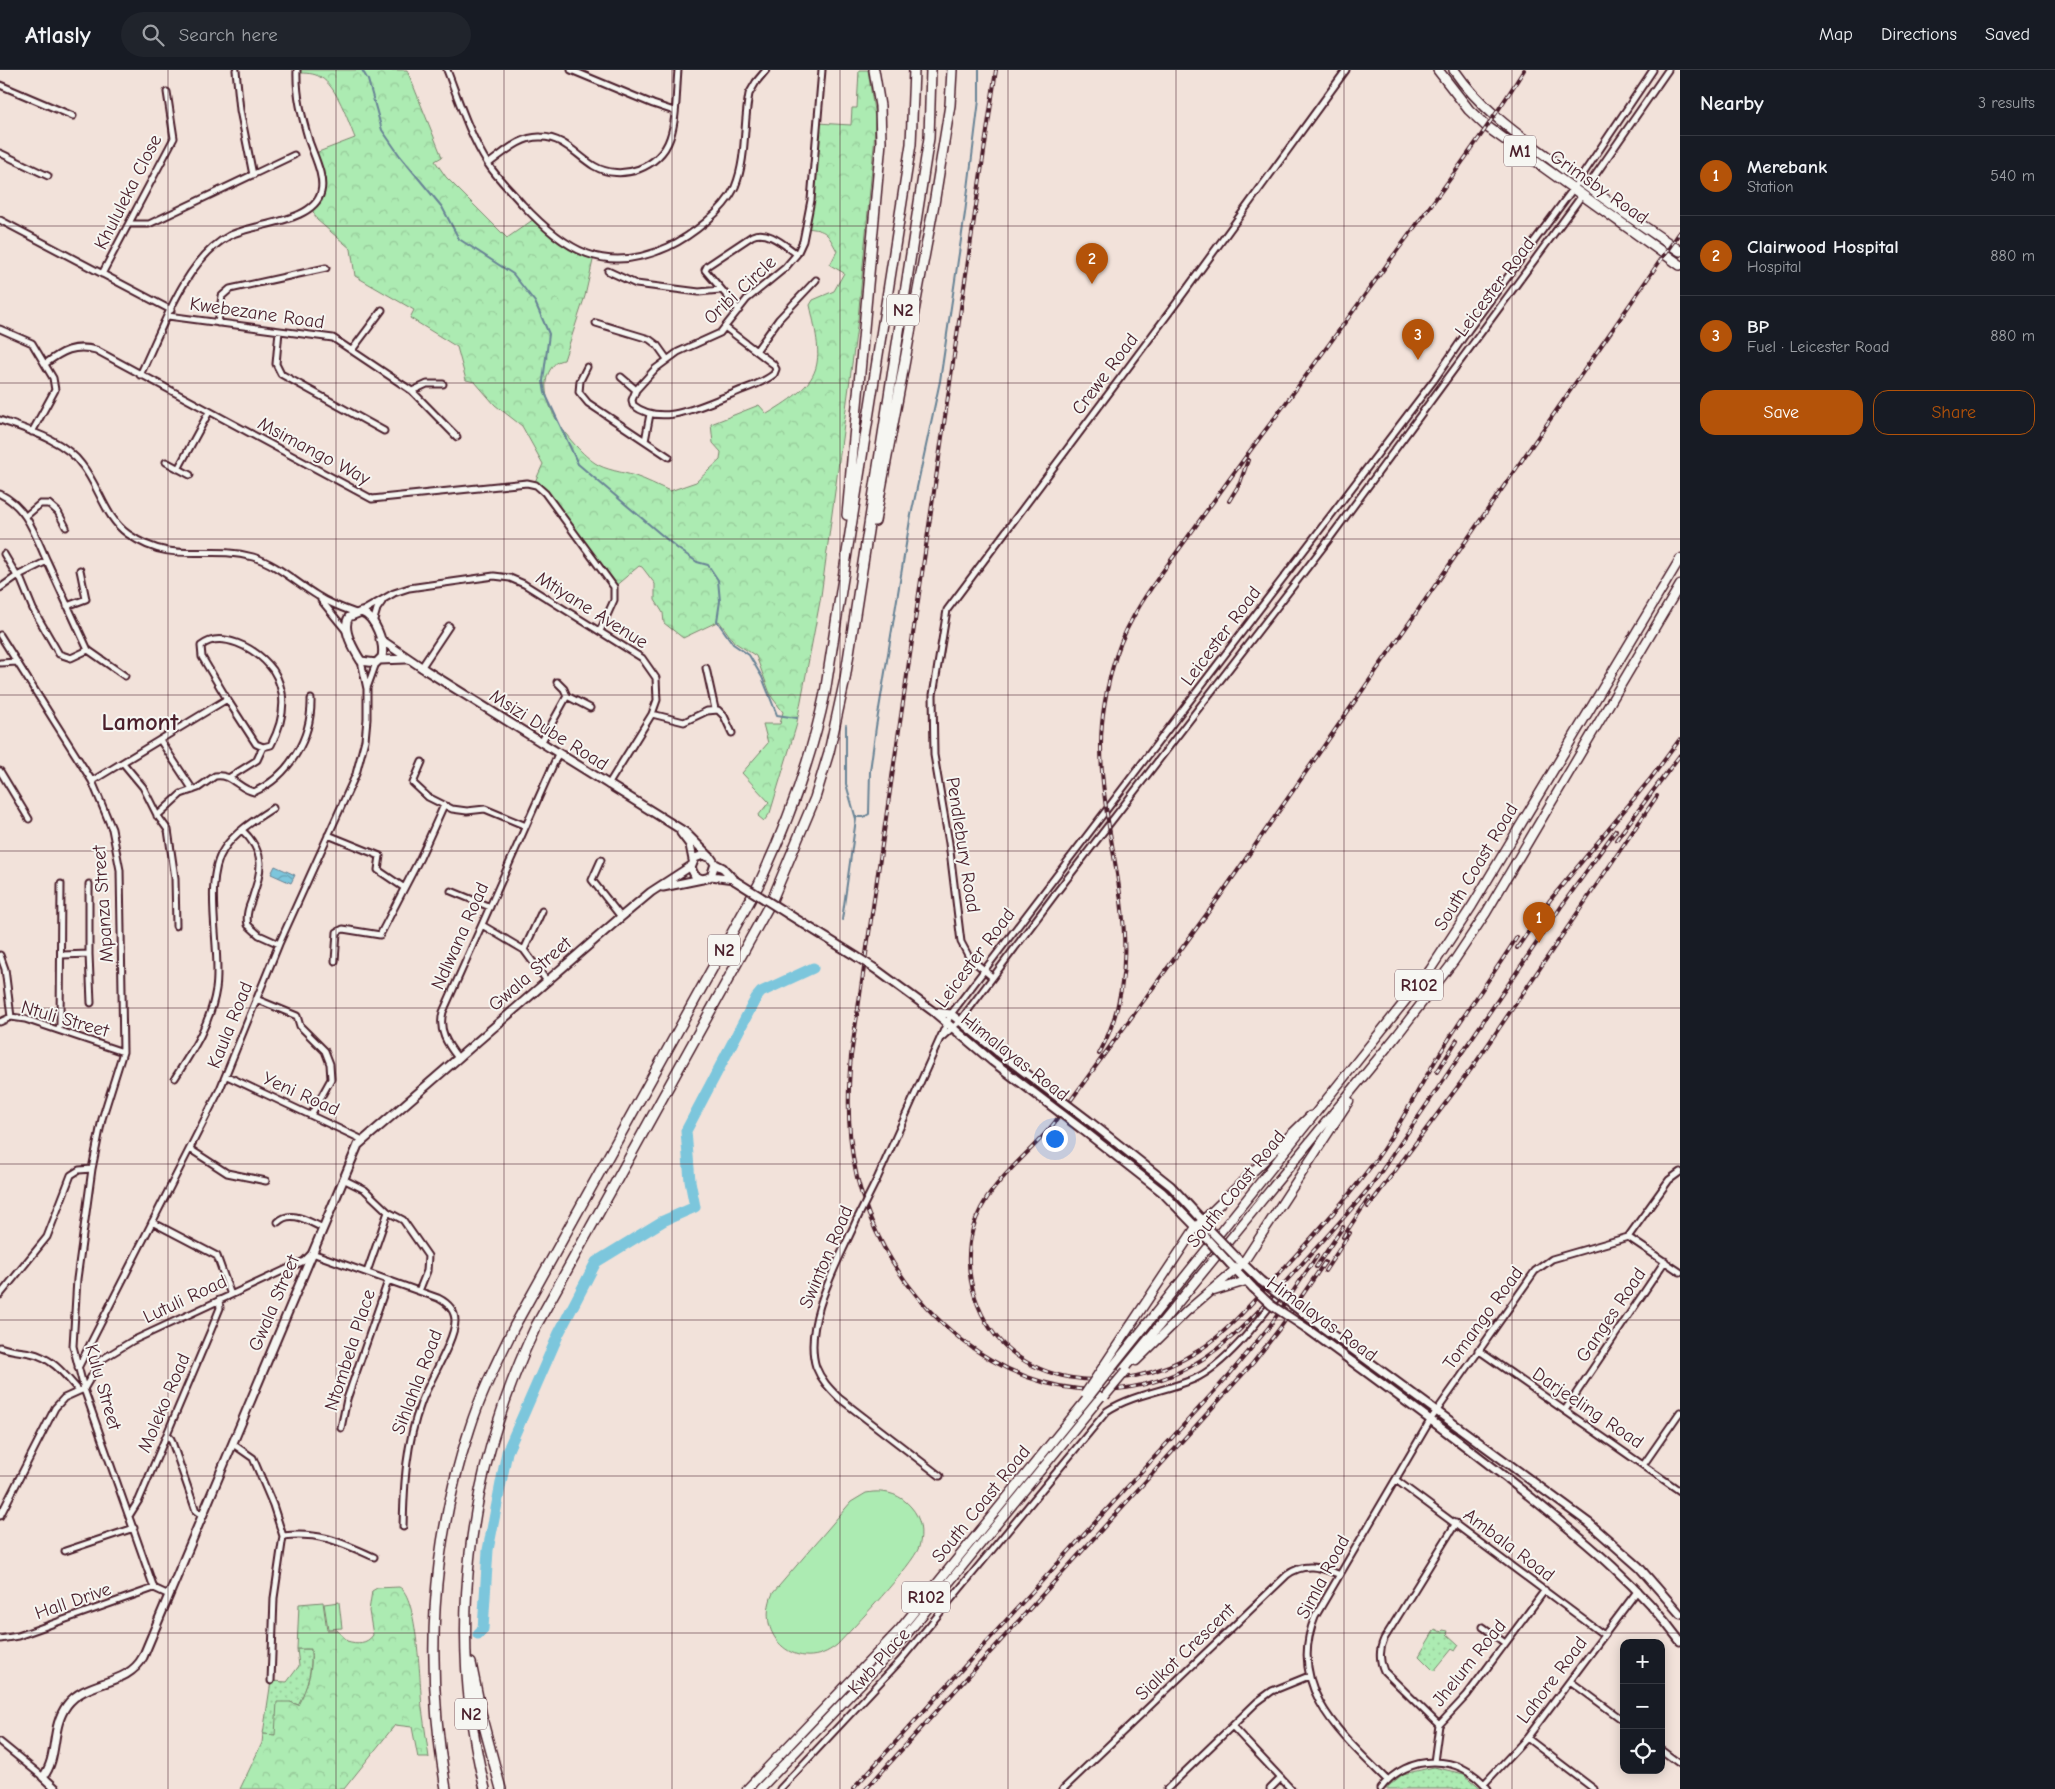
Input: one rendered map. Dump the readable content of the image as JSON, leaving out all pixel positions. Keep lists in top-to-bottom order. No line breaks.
{"streets":{"highway":["M1","Grimsby Road","N2"],"main road":["South Coast Road","R102"],"street":["Khululeka Close","Leicester Road","Oribi Circle","Kwebezane Road","Crewe Road","Msimango Way","Mtiyane Avenue","Msizi Dube Road","Pendlebury Road","Mpanza Street","Ndlwana Road","Gwala Street","Ntuli Street","Kaula Road","Himalayas Road","Yeni Road","Swinton Road","Lutuli Road","Ganges Road","Tomango Road","Ntombela Place","Sihlahla Road","Kulu Street","Moleko Road","Darjeeling Road","Ambala Road","Simla Road","Hall Drive","Sialkot Crescent","Kwb Place","Jhelum Road","Lahore Road"]},"crossings":[["Grimsby Road","Leicester Road"],["Leicester Road","Msizi Dube Road"],["Leicester Road","Pendlebury Road"],["Leicester Road","Himalayas Road"],["Leicester Road","Swinton Road"],["Kwebezane Road","Msimango Way"],["Crewe Road","Pendlebury Road"],["Msimango Way","Mtiyane Avenue"],["Mtiyane Avenue","Msizi Dube Road"],["Msizi Dube Road","Ndlwana Road"],["Msizi Dube Road","Gwala Street"],["Msizi Dube Road","Himalayas Road"],["Mpanza Street","Ntuli Street"],["Mpanza Street","Kulu Street"],["Ndlwana Road","Gwala Street"],["Gwala Street","Yeni Road"],["Gwala Street","Lutuli Road"],["Gwala Street","Sihlahla Road"],["Kaula Road","Yeni Road"],["Kaula Road","Kulu Street"],["Himalayas Road","Tomango Road"],["Himalayas Road","Simla Road"],["Himalayas Road","Kwb Place"],["Himalayas Road","Lahore Road"],["Lutuli Road","Sihlahla Road"],["Lutuli Road","Kulu Street"],["Lutuli Road","Moleko Road"],["Ganges Road","Darjeeling Road"],["Tomango Road","Darjeeling Road"],["Tomango Road","Simla Road"],["Ntombela Place","Sihlahla Road"],["Kulu Street","Moleko Road"],["Kulu Street","Hall Drive"],["Ambala Road","Simla Road"],["Ambala Road","Jhelum Road"],["Ambala Road","Lahore Road"],["Simla Road","Sialkot Crescent"]],"districts":["Lamont"],"page":{"header":"Atlasly","search":"Search here","nav":["Map","Directions","Saved"],"heading":["Nearby","3 results"],"list":[{"mark":"1","name":"Merebank","note":"Station","value":"540 m"},{"mark":"2","name":"Clairwood Hospital","note":"Hospital","value":"880 m"},{"mark":"3","name":"BP","note":"Fuel · Leicester Road","value":"880 m"}],"pins":["2","3","1"],"buttons":["Save","Share"],"map_buttons":["+","−"]}}
